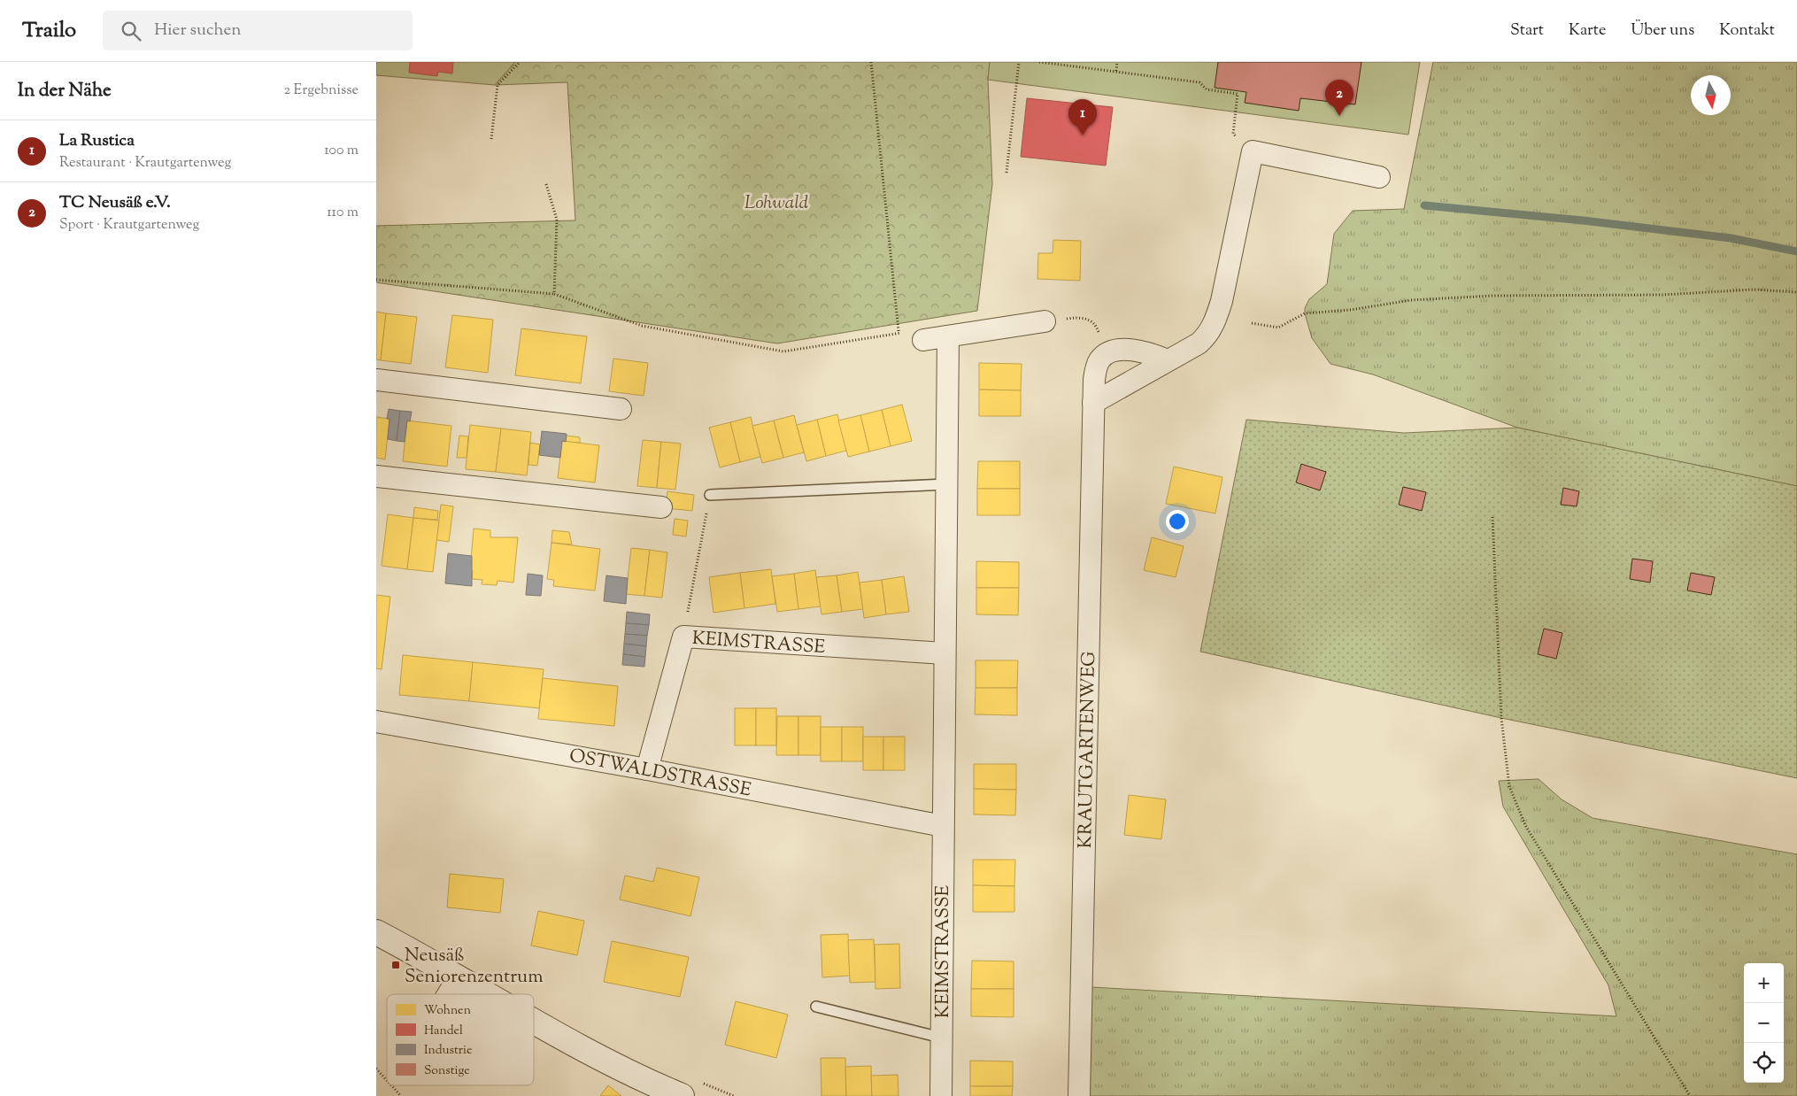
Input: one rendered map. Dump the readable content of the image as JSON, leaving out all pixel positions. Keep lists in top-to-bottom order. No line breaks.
{"streets":{"street":["KEIMSTRASSE","KRAUTGARTENWEG","OSTWALDSTRASSE"]},"crossings":[["KEIMSTRASSE","OSTWALDSTRASSE"]],"parks":["Lohwald"],"places":{"transit":["Neusäß Seniorenzentrum"]},"legend":["Wohnen","Handel","Industrie","Sonstige"],"north":"bottom","page":{"header":"Trailo","search":"Hier suchen","nav":["Start","Karte","Über uns","Kontakt"],"heading":["In der Nähe","2 Ergebnisse"],"pins":["2","1"],"list":[{"mark":"1","name":"La Rustica","note":"Restaurant · Krautgartenweg","value":"100 m"},{"mark":"2","name":"TC Neusäß e.V.","note":"Sport · Krautgartenweg","value":"110 m"}],"map_buttons":["+","−"]}}
